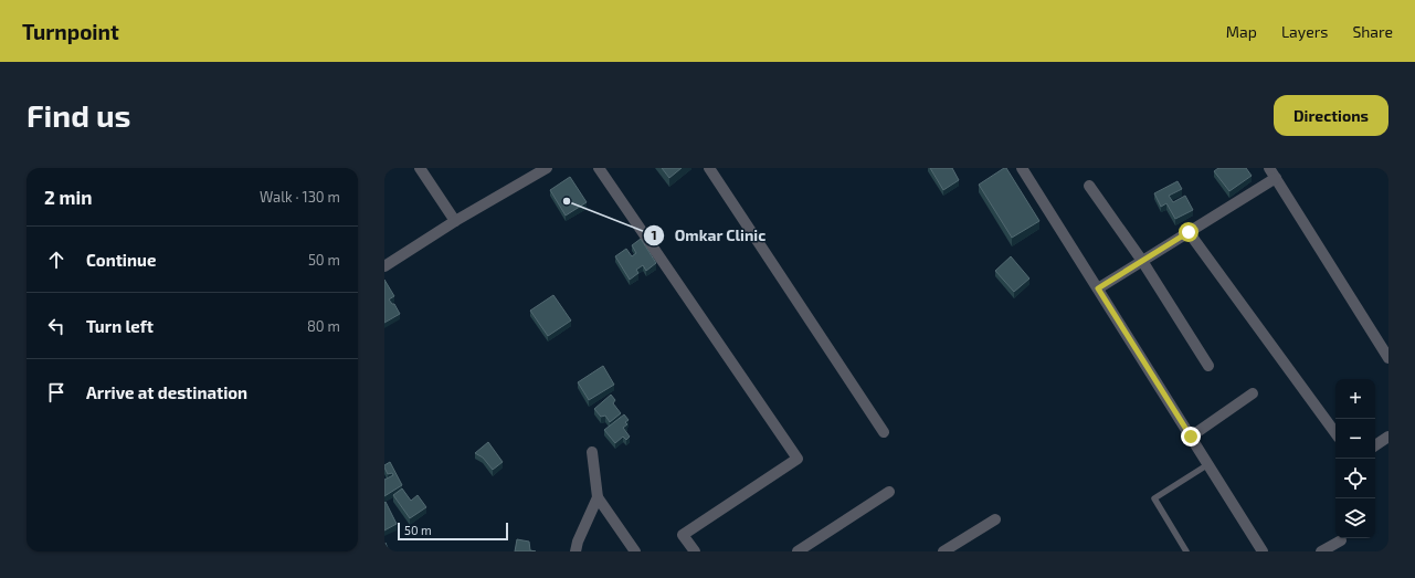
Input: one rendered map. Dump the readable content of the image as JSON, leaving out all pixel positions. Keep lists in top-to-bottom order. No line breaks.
{"places":["Omkar Clinic"],"scale_bar":"50 m","page":{"header":"Turnpoint","nav":["Map","Layers","Share"],"buttons":"Directions","title":"Find us","heading":["2 min","Walk · 130 m"],"list":[["Continue","50 m"],["Turn left","80 m"],"Arrive at destination"],"map_buttons":["+","−"],"scale":"50 m"}}
